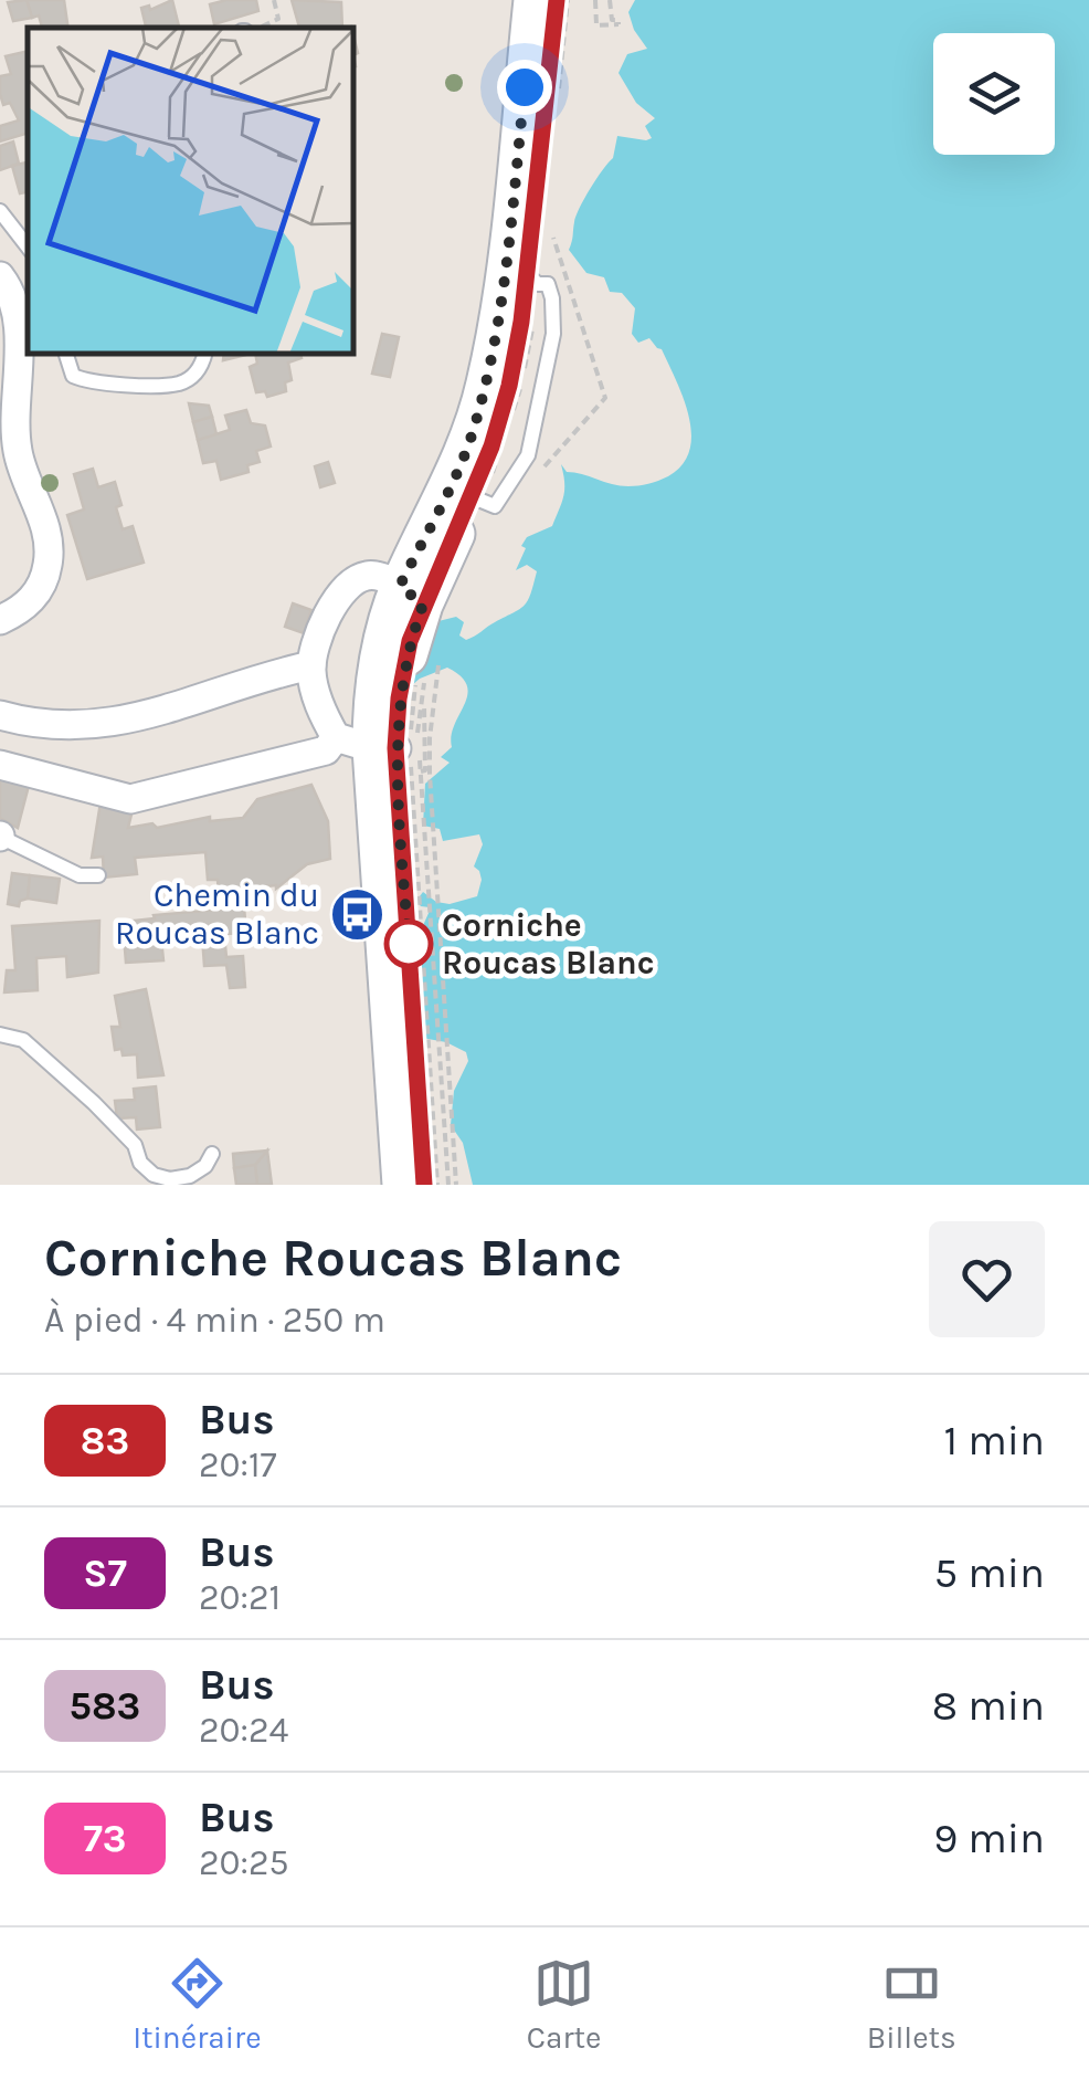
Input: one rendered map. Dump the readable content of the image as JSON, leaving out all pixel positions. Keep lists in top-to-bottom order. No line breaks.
{"places":{"bus stop":["Chemin du Roucas Blanc"],"other":["Corniche Roucas Blanc"]},"lines":["bus line 83"],"page":{"heading":["Corniche Roucas Blanc","À pied · 4 min · 250 m"],"list":[{"mark":"83","name":"Bus","note":"20:17","value":"1 min"},{"mark":"S7","name":"Bus","note":"20:21","value":"5 min"},{"mark":"583","name":"Bus","note":"20:24","value":"8 min"},{"mark":"73","name":"Bus","note":"20:25","value":"9 min"}],"tabs":["Itinéraire","Carte","Billets"]}}
